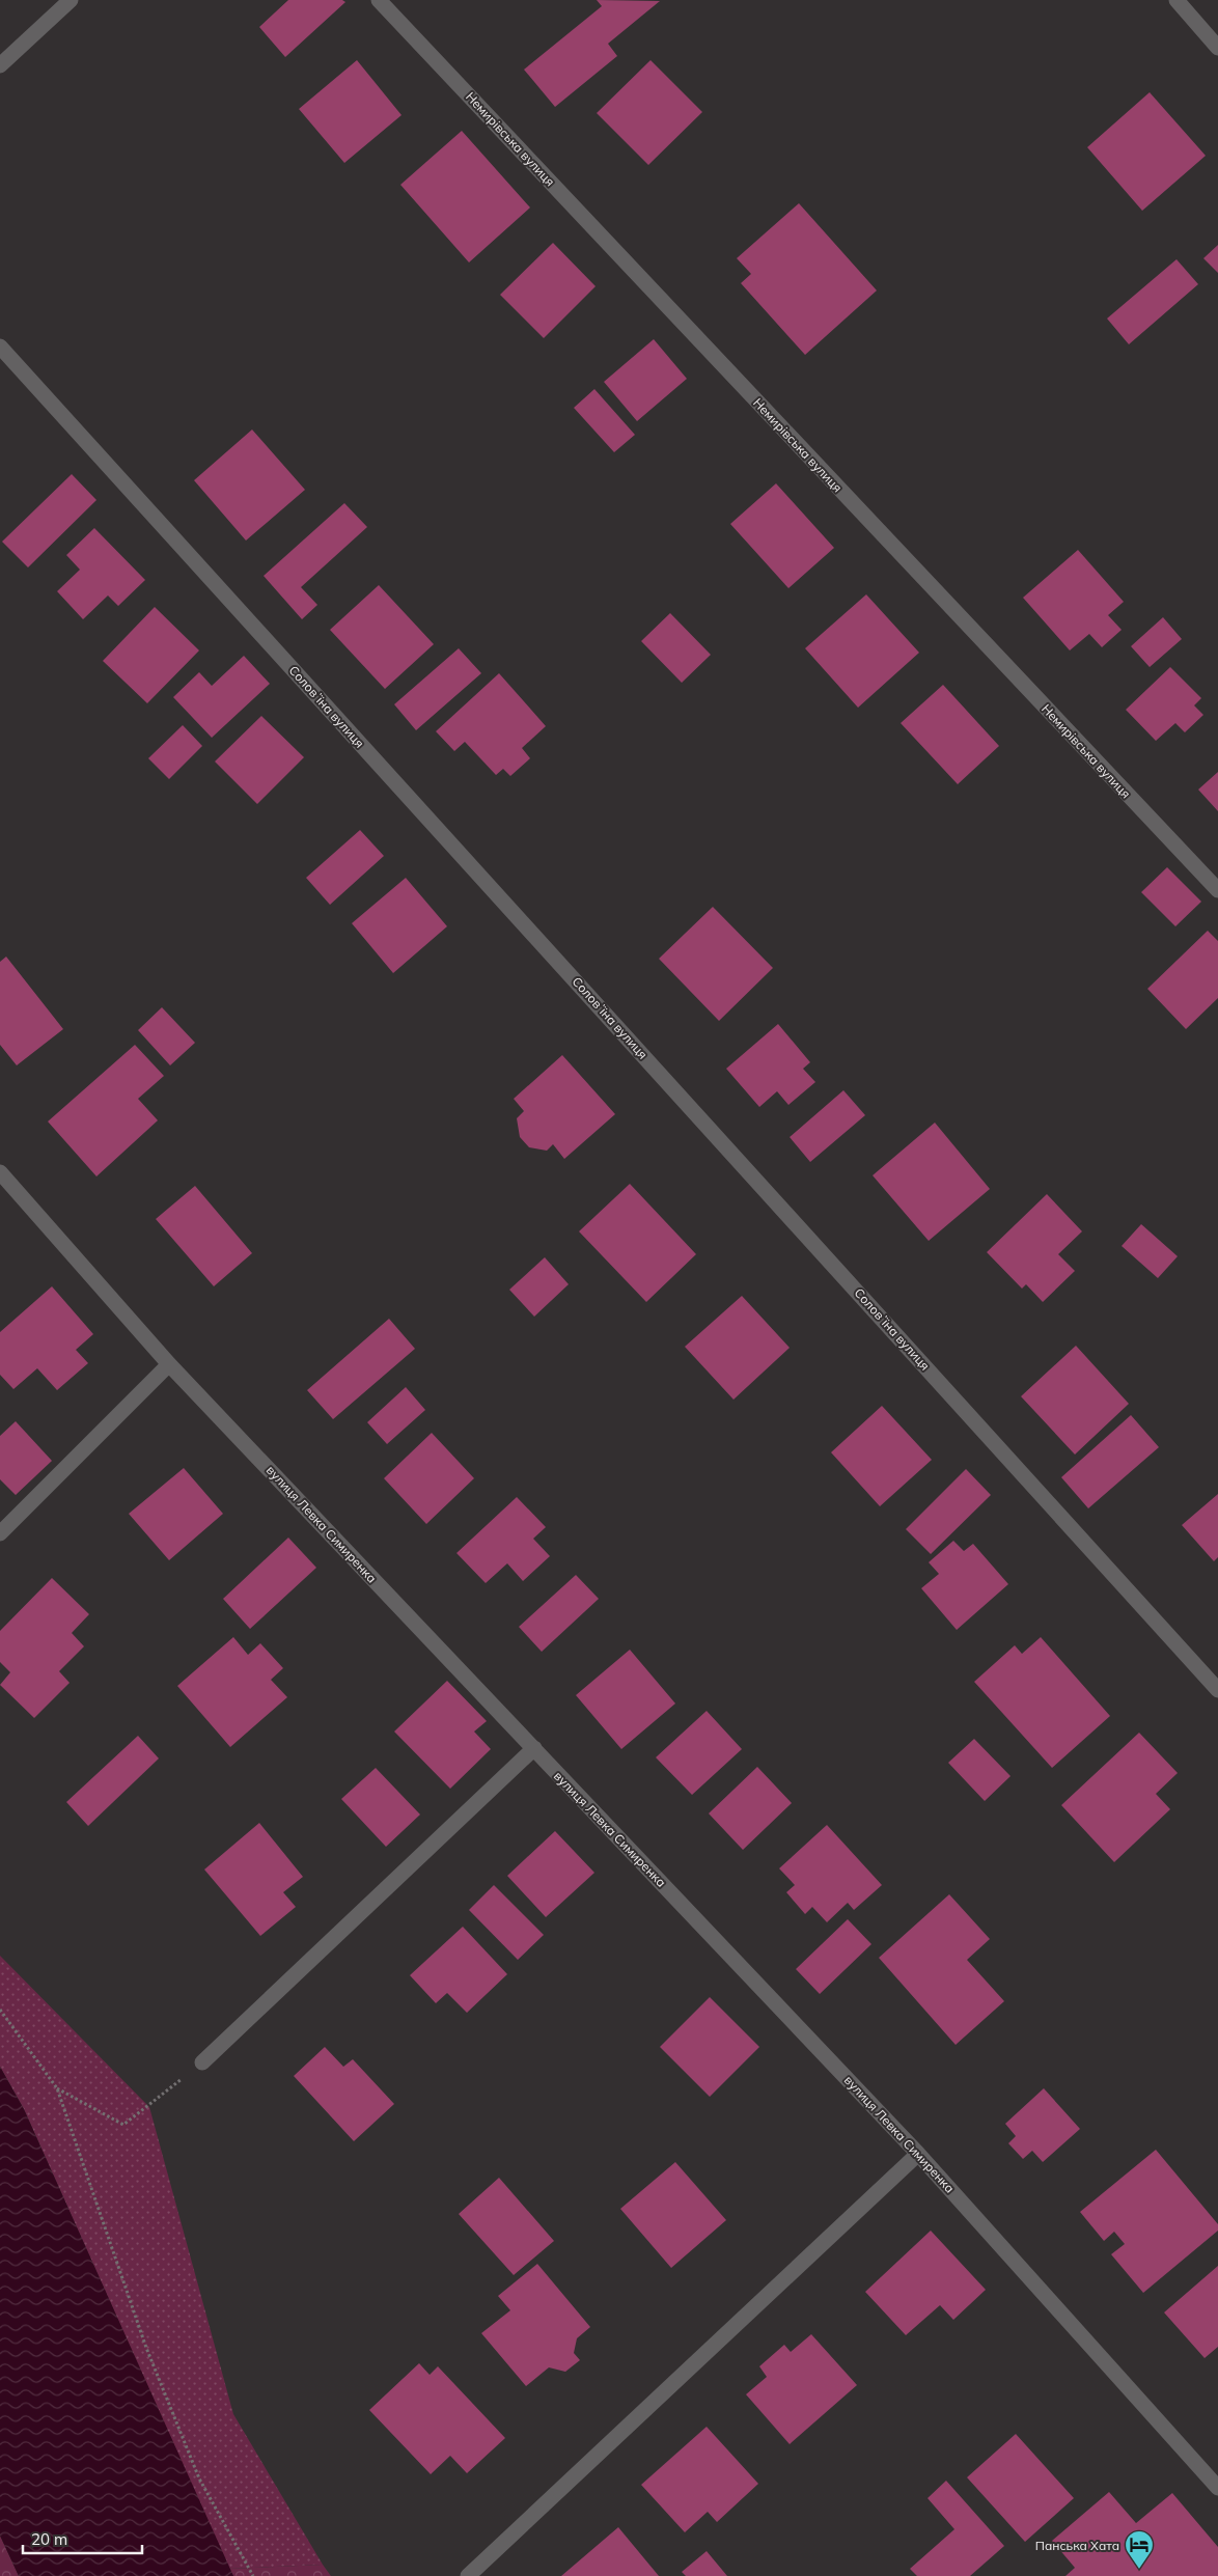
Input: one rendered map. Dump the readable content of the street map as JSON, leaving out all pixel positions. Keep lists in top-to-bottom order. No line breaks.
{"streets":{"street":["Немирівська вулиця","Соловʼїна вулиця","вулиця Левка Симиренка"]},"places":{"hotel":["Панська Хата"]},"scale_bar":"20 m"}
